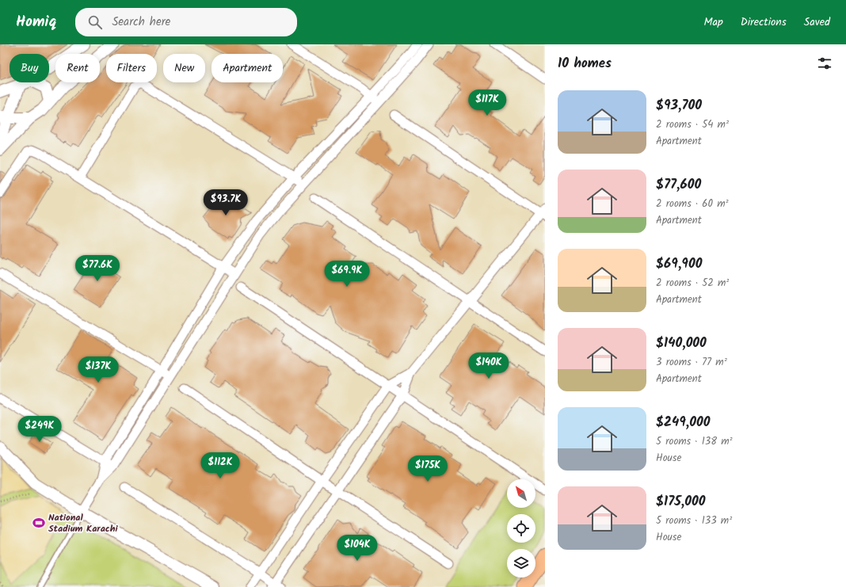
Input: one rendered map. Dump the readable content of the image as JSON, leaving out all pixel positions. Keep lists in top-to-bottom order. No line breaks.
{"places":{"sports":["National Stadium Karachi"]},"north":"top left","page":{"header":"Homiq","search":"Search here","nav":["Map","Directions","Saved"],"heading":"10 homes","chip":["Buy","Rent","Filters","New","Apartment"],"list":[{"name":"$93,700","note":"2 rooms · 54 m² · Apartment"},{"name":"$77,600","note":"2 rooms · 60 m² · Apartment"},{"name":"$69,900","note":"2 rooms · 52 m² · Apartment"},{"name":"$140,000","note":"3 rooms · 77 m² · Apartment"},{"name":"$249,000","note":"5 rooms · 138 m² · House"},{"name":"$175,000","note":"5 rooms · 133 m² · House"}],"price":["$117K","$93.7K","$77.6K","$69.9K","$140K","$137K","$249K","$112K","$175K","$104K"]}}
